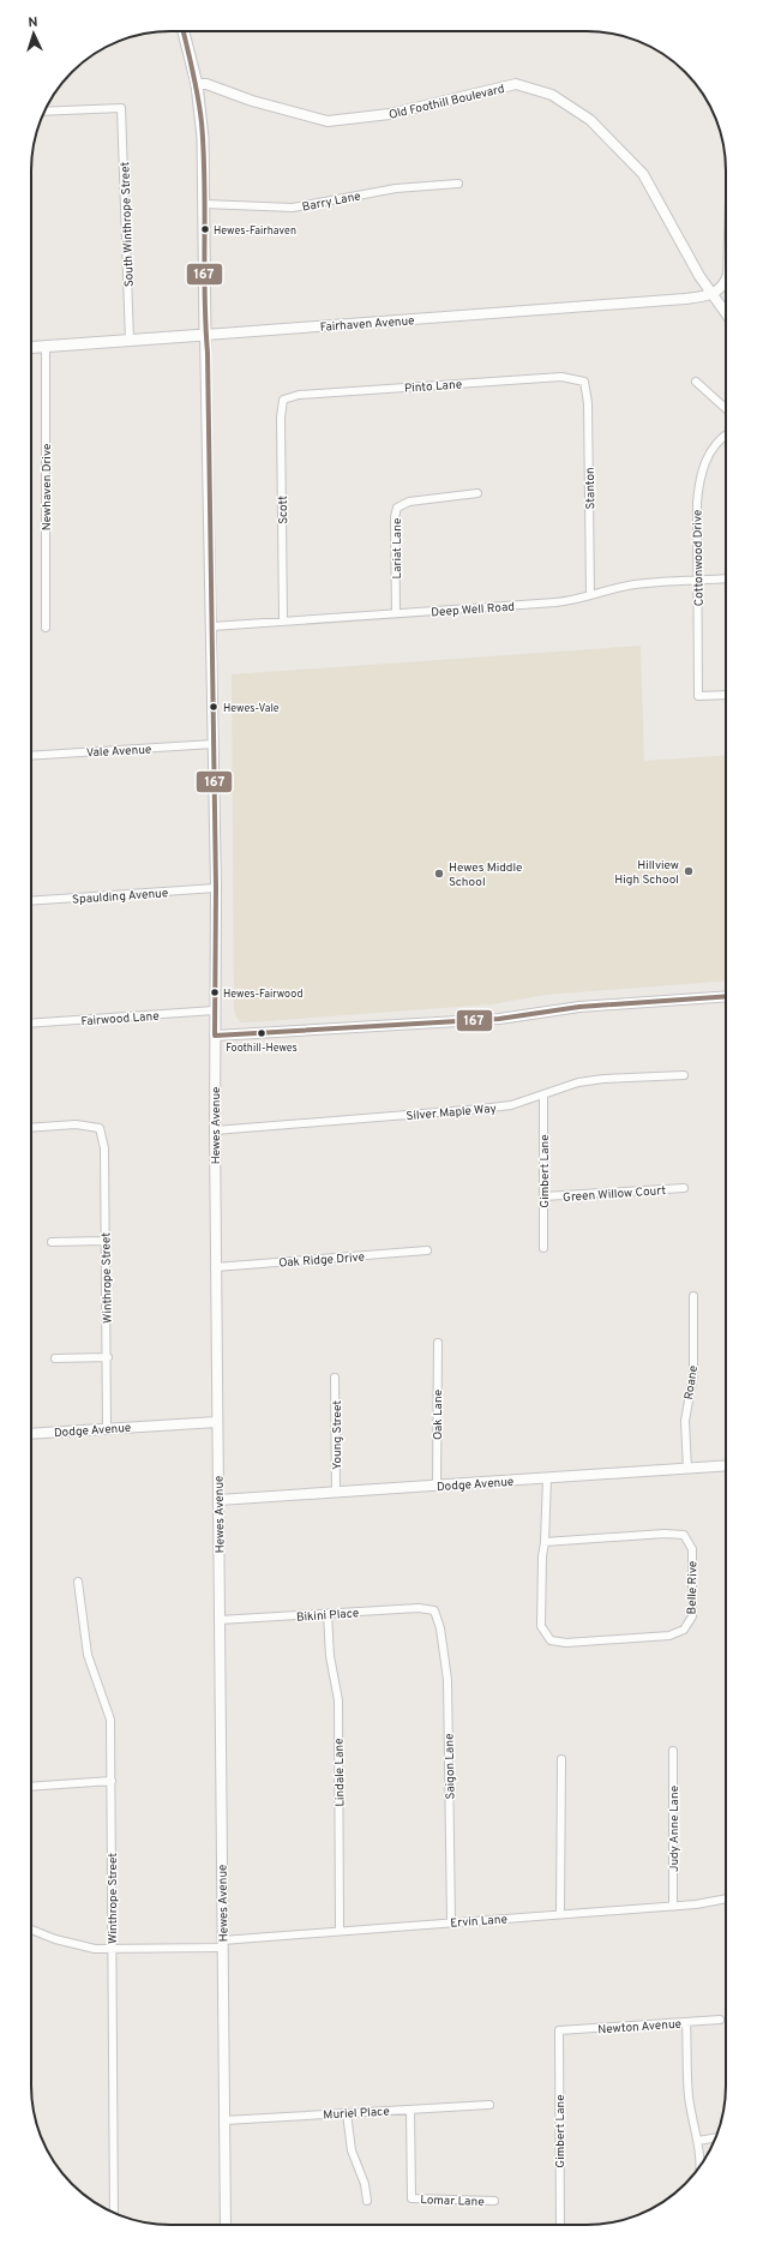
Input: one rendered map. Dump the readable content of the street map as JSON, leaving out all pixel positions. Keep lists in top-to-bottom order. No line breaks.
{"streets":{"main road":["Fairhaven Avenue","Hewes Avenue"],"street":["Old Foothill Boulevard","Barry Lane","South Winthrope Street","Pinto Lane","Newhaven Drive","Stanton","Scott","Lariat Lane","Cottonwood Drive","Deep Well Road","Vale Avenue","Spaulding Avenue","Fairwood Lane","Silver Maple Way","Gimbert Lane","Green Willow Court","Oak Ridge Drive","Winthrope Street","Roane","Oak Lane","Dodge Avenue","Young Street","Belle Rive","Bikini Place","Saigon Lane","Lindale Lane","Judy Anne Lane","Ervin Lane","Newton Avenue","Muriel Place","Lomar Lane"]},"crossings":[["Old Foothill Boulevard","Fairhaven Avenue"],["Old Foothill Boulevard","Hewes Avenue"],["Barry Lane","Hewes Avenue"],["South Winthrope Street","Fairhaven Avenue"],["Fairhaven Avenue","Newhaven Drive"],["Fairhaven Avenue","Hewes Avenue"],["Pinto Lane","Stanton"],["Pinto Lane","Scott"],["Stanton","Deep Well Road"],["Scott","Deep Well Road"],["Lariat Lane","Deep Well Road"],["Cottonwood Drive","Deep Well Road"],["Deep Well Road","Hewes Avenue"],["Vale Avenue","Hewes Avenue"],["Spaulding Avenue","Hewes Avenue"],["Fairwood Lane","Hewes Avenue"],["Silver Maple Way","Hewes Avenue"],["Silver Maple Way","Gimbert Lane"],["Hewes Avenue","Oak Ridge Drive"],["Hewes Avenue","Dodge Avenue"],["Hewes Avenue","Bikini Place"],["Hewes Avenue","Ervin Lane"],["Hewes Avenue","Muriel Place"],["Gimbert Lane","Green Willow Court"],["Gimbert Lane","Newton Avenue"],["Winthrope Street","Dodge Avenue"],["Winthrope Street","Ervin Lane"],["Roane","Dodge Avenue"],["Oak Lane","Dodge Avenue"],["Dodge Avenue","Young Street"],["Dodge Avenue","Belle Rive"],["Bikini Place","Saigon Lane"],["Bikini Place","Lindale Lane"],["Saigon Lane","Ervin Lane"],["Lindale Lane","Ervin Lane"],["Judy Anne Lane","Ervin Lane"],["Muriel Place","Lomar Lane"]],"places":["Hewes-Fairhaven","Hewes-Vale","Hillview High School","Hewes Middle School","Hewes-Fairwood","Foothill-Hewes"],"lines":["transit line 167"],"north":"top"}
